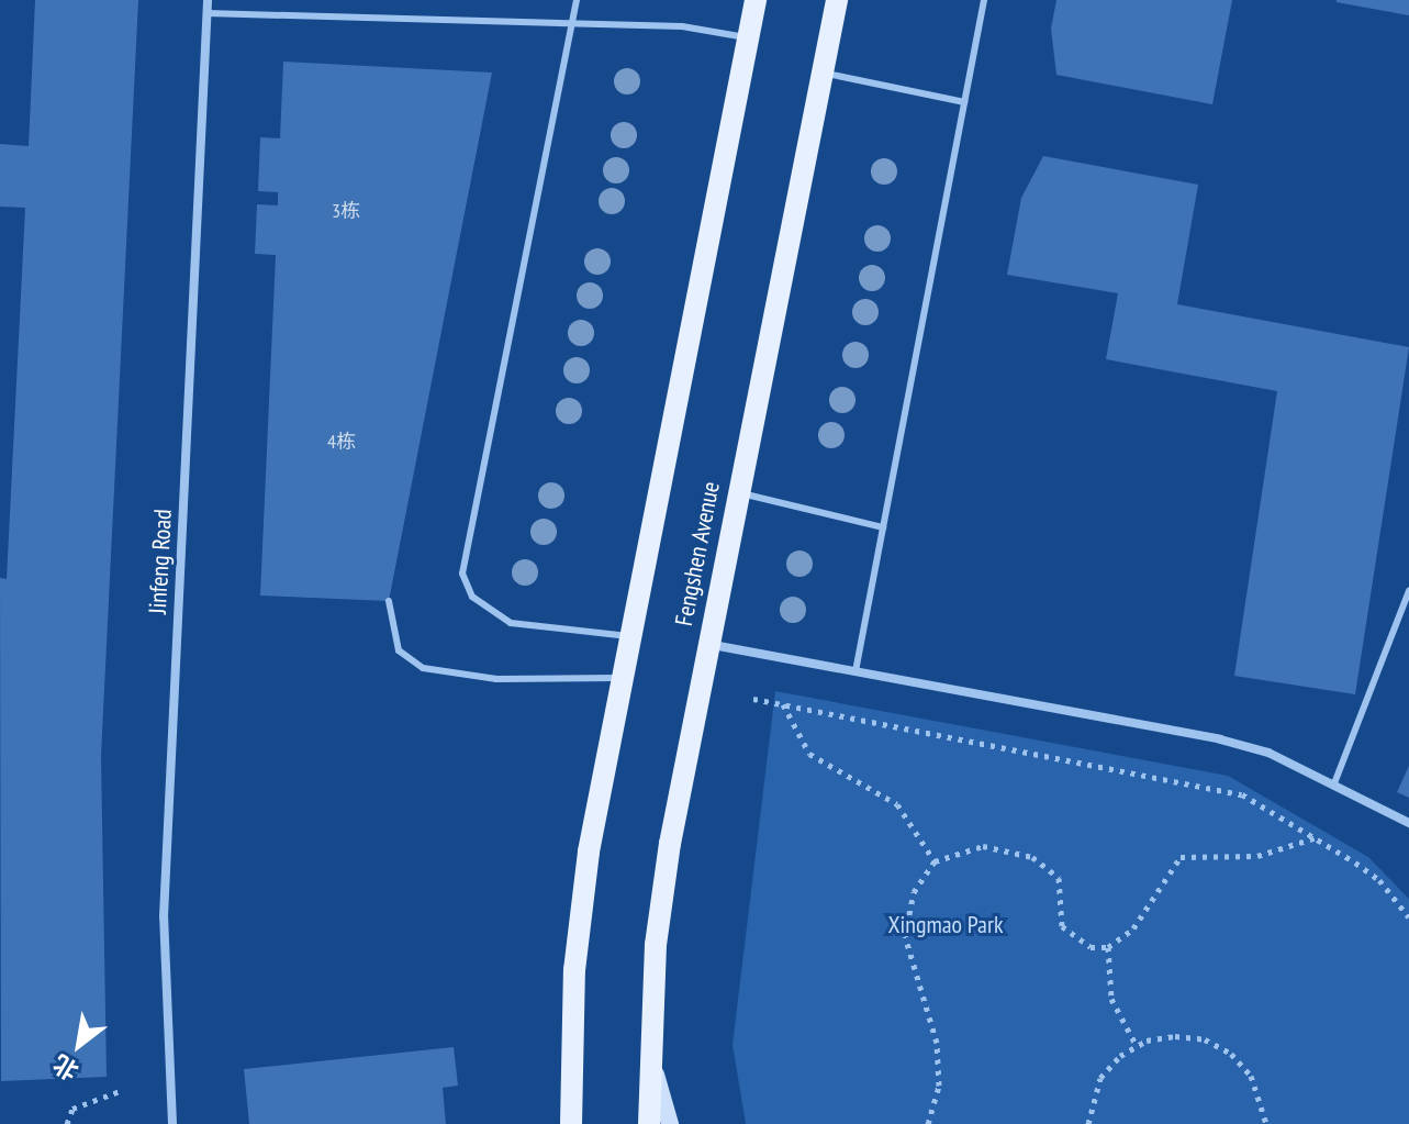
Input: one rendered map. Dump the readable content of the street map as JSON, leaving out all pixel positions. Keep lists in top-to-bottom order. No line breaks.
{"streets":{"main road":["Fengshen Avenue"],"street":["Jinfeng Road"]},"parks":["Xingmao Park"],"house_numbers":["3栋","4栋"],"north":"bottom left"}
